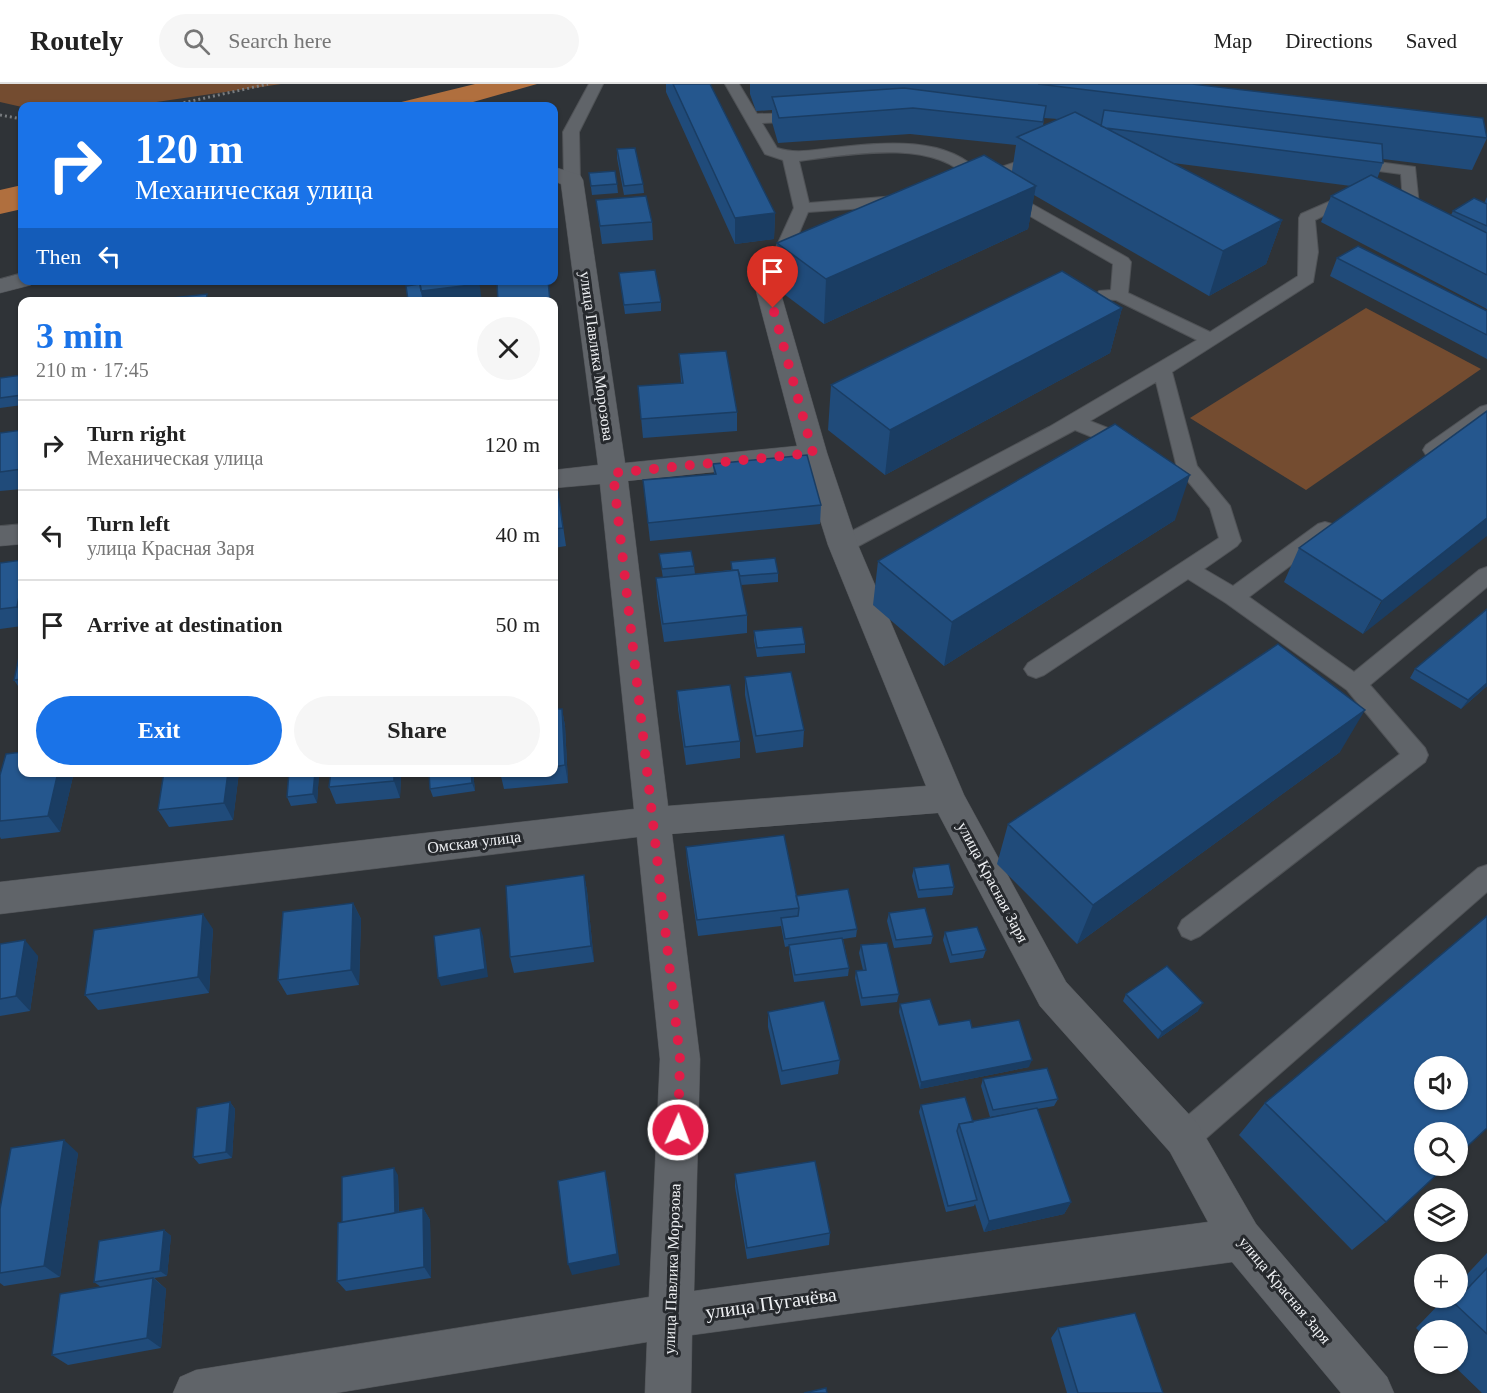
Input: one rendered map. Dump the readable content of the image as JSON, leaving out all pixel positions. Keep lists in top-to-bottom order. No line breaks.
{"streets":{"street":["улица Павлика Морозова","Омская улица","улица Красная Заря","улица Пугачёва"]},"crossings":[["улица Павлика Морозова","Омская улица"],["улица Павлика Морозова","улица Пугачёва"],["Омская улица","улица Красная Заря"],["улица Красная Заря","улица Пугачёва"]],"page":{"header":"Routely","search":"Search here","nav":["Map","Directions","Saved"],"turn":["120 m","Механическая улица"],"then":"Then","heading":["3 min","210 m · 17:45"],"list":[{"name":"Turn right","note":"Механическая улица","value":"120 m"},{"name":"Turn left","note":"улица Красная Заря","value":"40 m"},{"name":"Arrive at destination","value":"50 m"}],"buttons":["Exit","Share"],"map_buttons":["+","−"]}}
